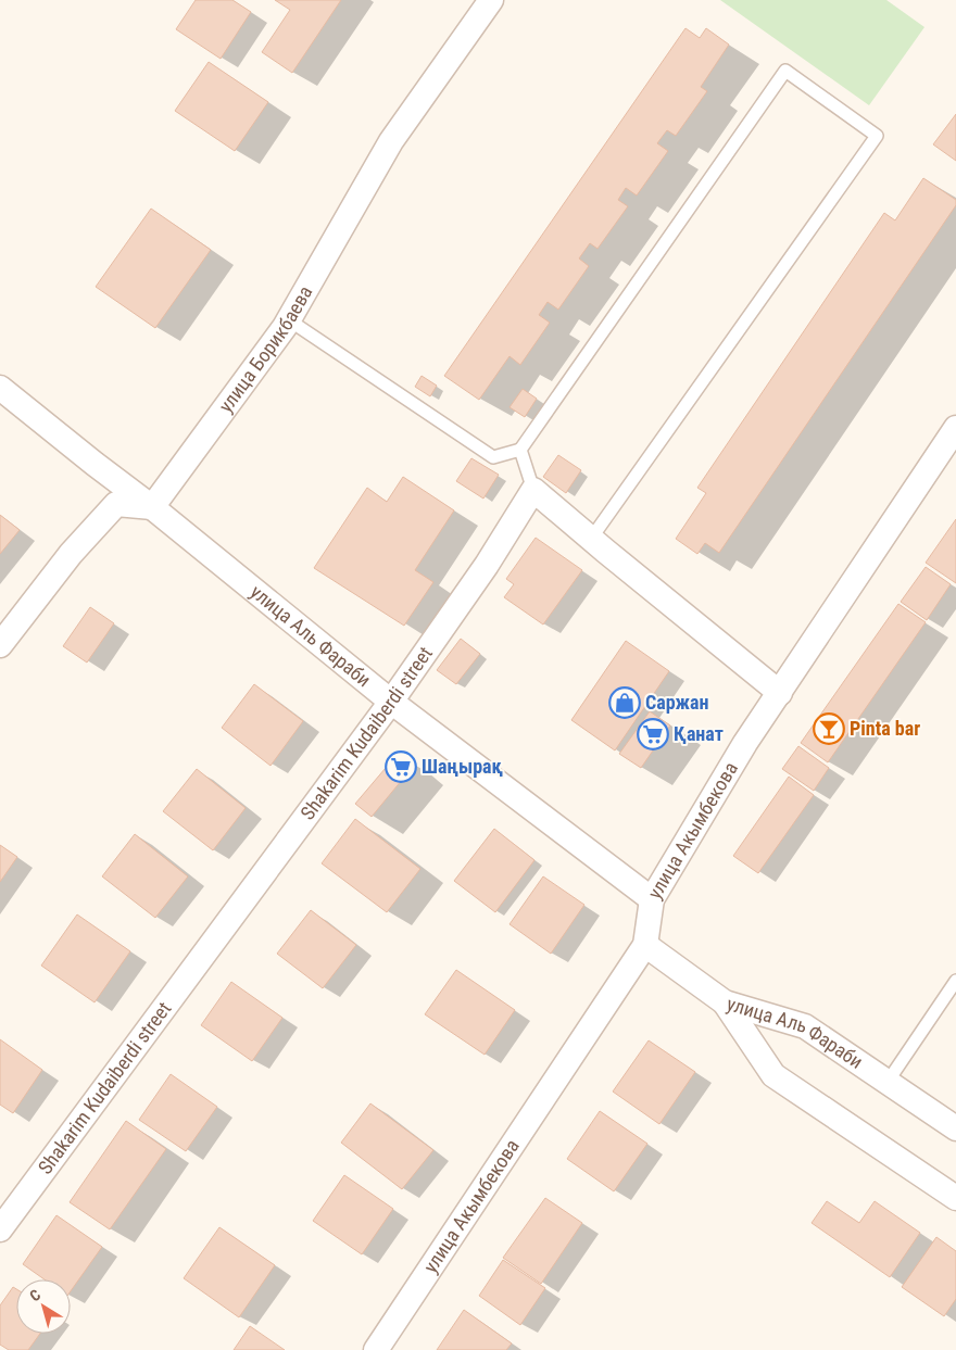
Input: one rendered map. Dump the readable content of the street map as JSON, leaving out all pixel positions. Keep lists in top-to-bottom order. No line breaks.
{"streets":{"street":["улица Борикбаева","улица Аль Фараби","Shakarim Kudaiberdi street","улица Акымбекова"]},"crossings":[["улица Борикбаева","улица Аль Фараби"],["улица Аль Фараби","Shakarim Kudaiberdi street"],["улица Аль Фараби","улица Акымбекова"]],"places":{"shop":["Саржан"],"bar":["Pinta bar"],"supermarket":["Қанат","Шаңырақ"]},"north":"top left"}
